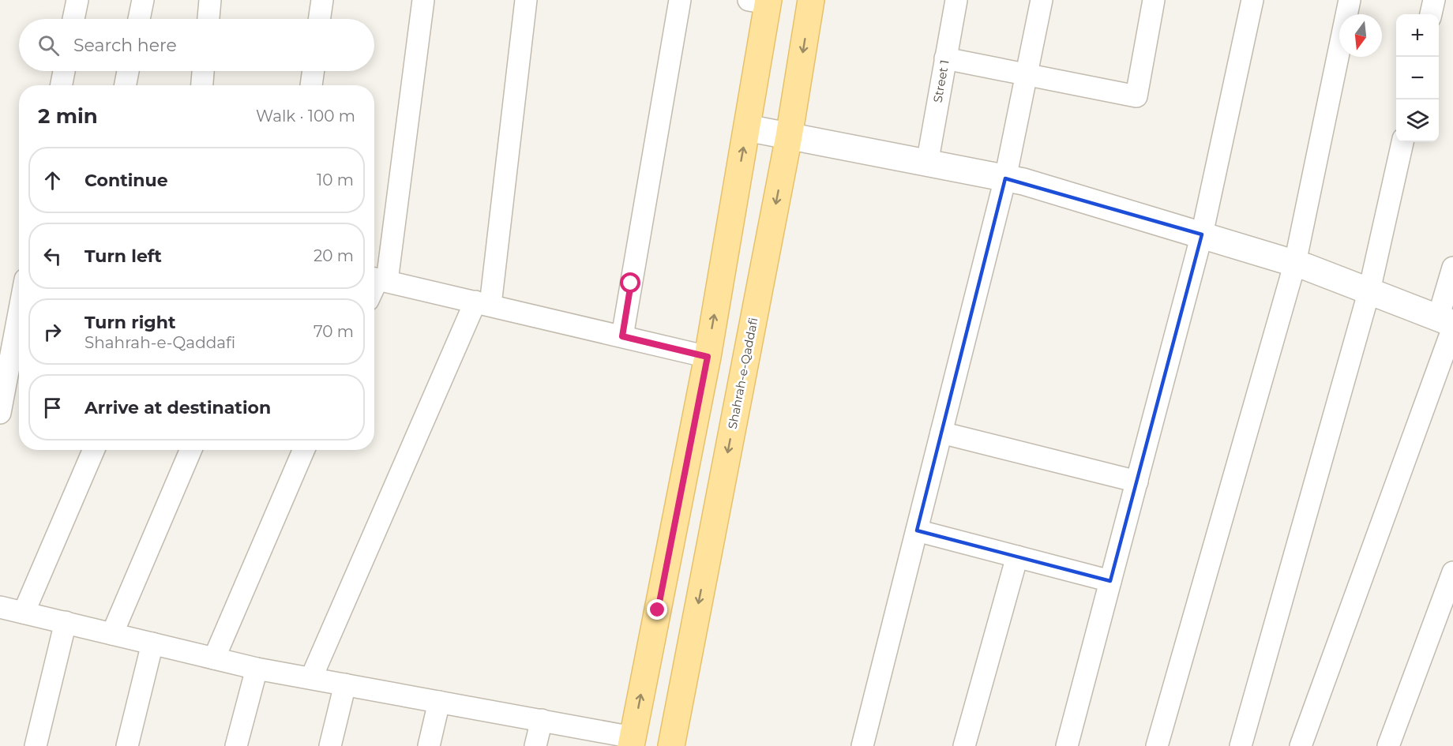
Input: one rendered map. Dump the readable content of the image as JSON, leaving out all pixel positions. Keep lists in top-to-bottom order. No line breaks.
{"streets":{"main road":["Shahrah-e-Qaddafi"],"street":["Street 1"]},"north":"bottom","page":{"map_buttons":["+","−"],"search":"Search here","heading":["2 min","Walk · 100 m"],"list":[["Continue","10 m"],["Turn left","20 m"],["Turn right","Shahrah-e-Qaddafi","70 m"],"Arrive at destination"]}}
